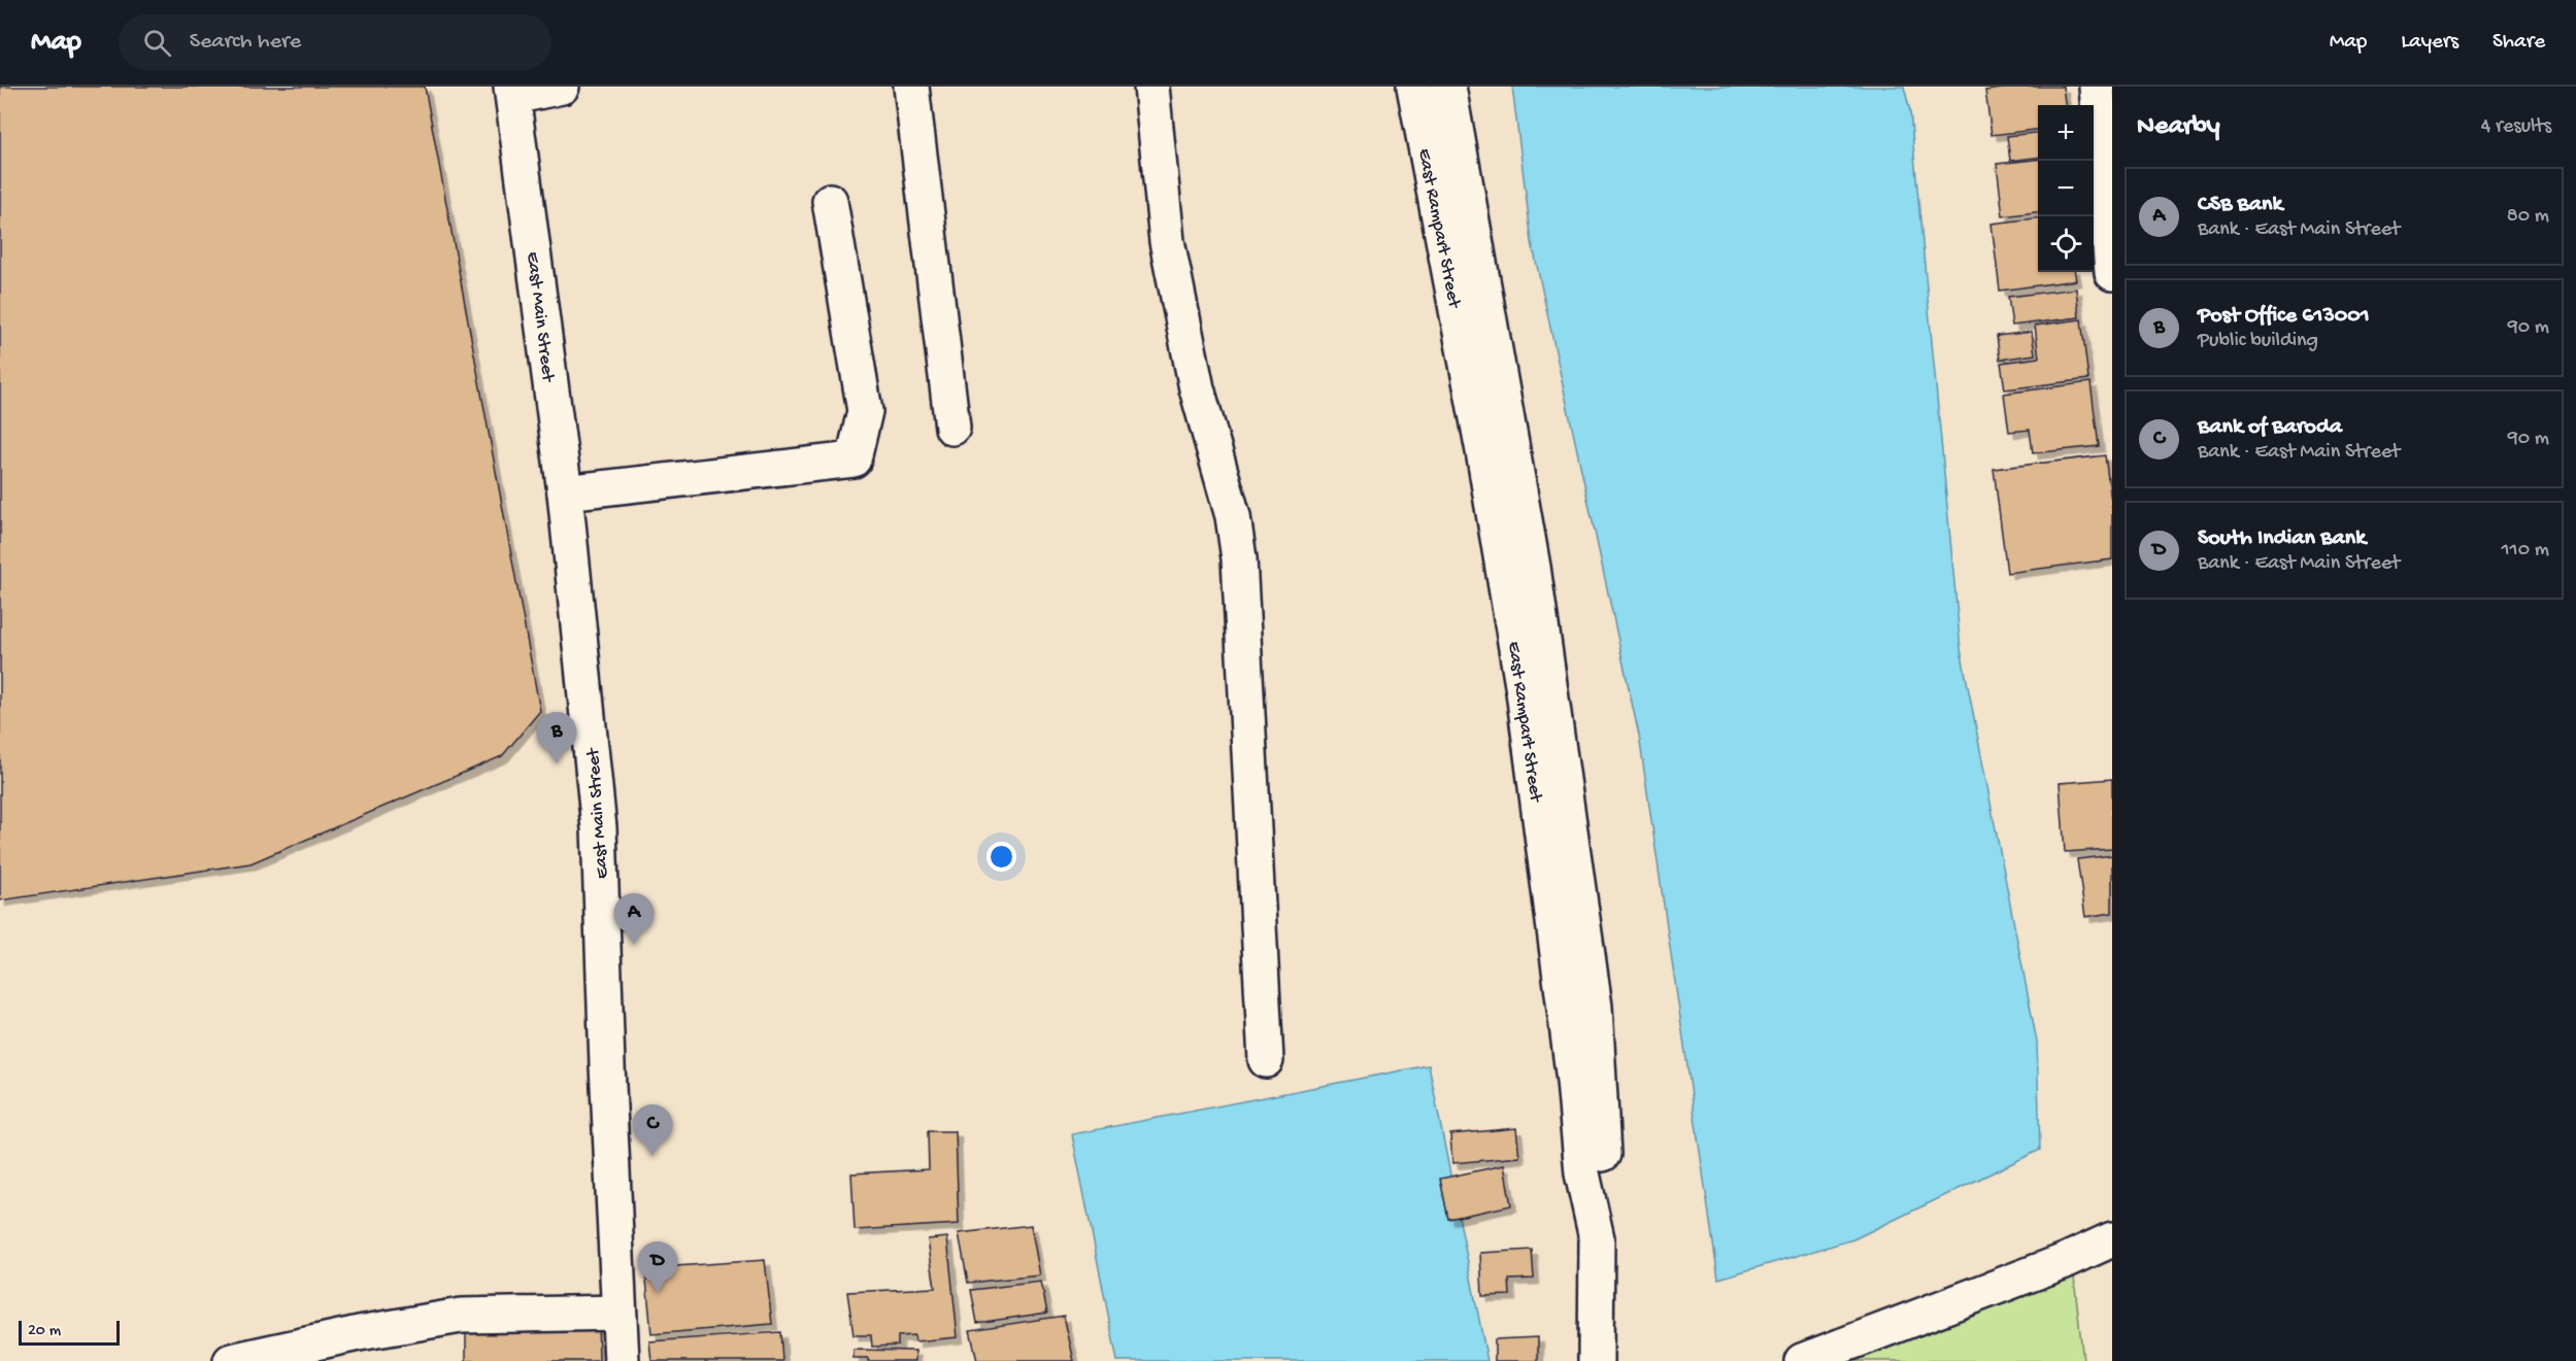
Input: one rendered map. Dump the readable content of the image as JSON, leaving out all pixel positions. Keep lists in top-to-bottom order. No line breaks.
{"streets":{"street":["East Rampart Street","East Main Street"]},"scale_bar":"20 m","page":{"header":"Map","search":"Search here","nav":["Map","Layers","Share"],"heading":["Nearby","4 results"],"map_buttons":["+","−"],"list":[{"mark":"A","name":"CSB Bank","note":"Bank · East Main Street","value":"80 m"},{"mark":"B","name":"Post Office 613001","note":"Public building","value":"90 m"},{"mark":"C","name":"Bank of Baroda","note":"Bank · East Main Street","value":"90 m"},{"mark":"D","name":"South Indian Bank","note":"Bank · East Main Street","value":"110 m"}],"pins":["B","A","C","D"],"scale":"20 m"}}
